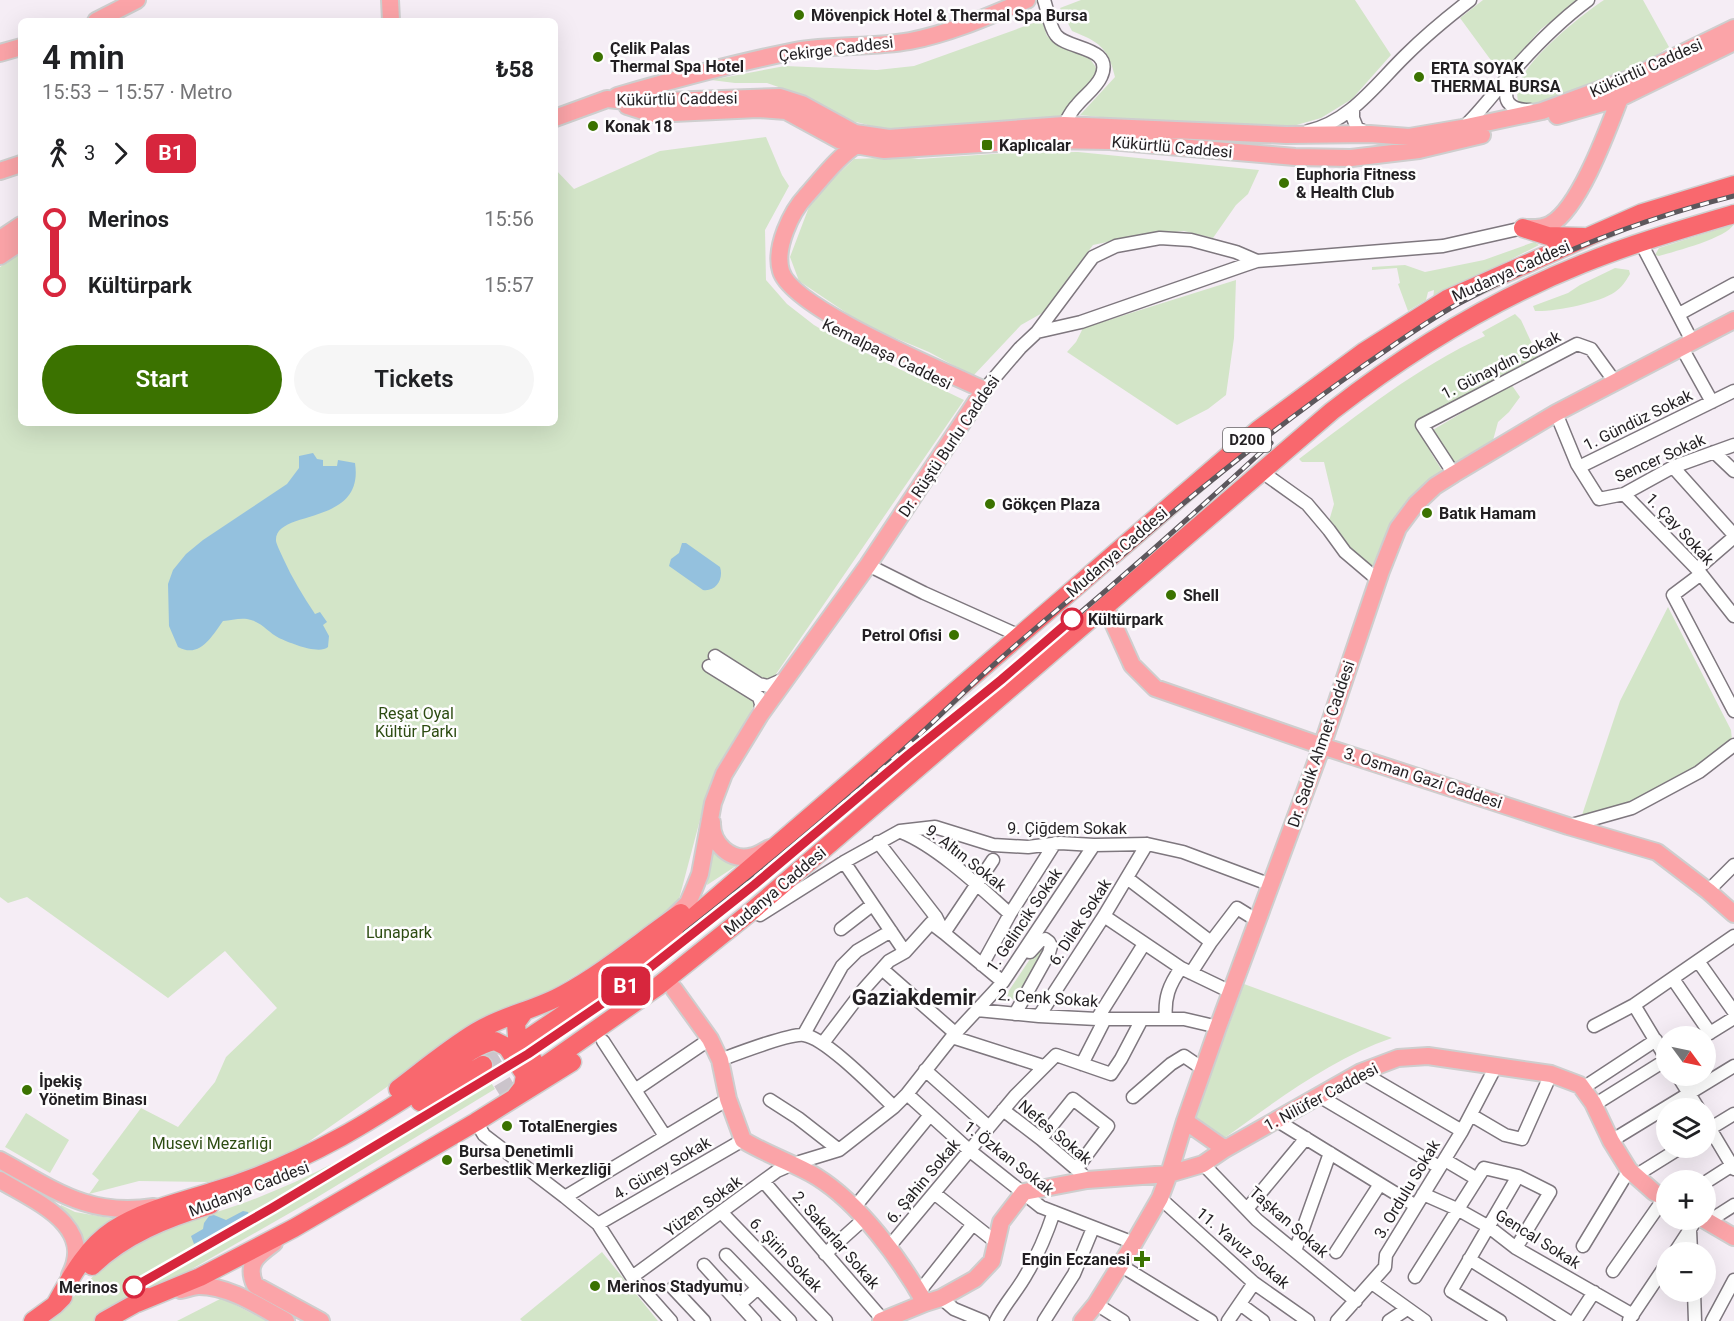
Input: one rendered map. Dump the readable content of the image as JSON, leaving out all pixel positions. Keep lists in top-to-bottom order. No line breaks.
{"streets":{"highway":["Mudanya Caddesi","D200"],"main road":["Çekirge Caddesi","Kükürtlü Caddesi","Kemalpaşa Caddesi","Dr. Rüştü Burlu Caddesi","Dr. Sadık Ahmet Caddesi","3. Osman Gazi Caddesi","1. Nilüfer Caddesi"],"street":["1. Günaydın Sokak","1. Gündüz Sokak","Sencer Sokak","1. Çay Sokak","9. Çiğdem Sokak","9. Altın Sokak","1. Gelincik Sokak","6. Dilek Sokak","2. Cenk Sokak","Nefes Sokak","1. Özkan Sokak","4. Güney Sokak","6. Şahin Sokak","3. Ordulu Sokak","Yüzen Sokak","Taşkan Sokak","Gencal Sokak","2. Sakarlar Sokak","11. Yavuz Sokak","6. Şirin Sokak"]},"crossings":[["Çekirge Caddesi","Kükürtlü Caddesi"],["Kükürtlü Caddesi","Kemalpaşa Caddesi"],["Mudanya Caddesi","1. Gündüz Sokak"],["Mudanya Caddesi","3. Osman Gazi Caddesi"],["Kemalpaşa Caddesi","Dr. Rüştü Burlu Caddesi"],["1. Günaydın Sokak","Dr. Sadık Ahmet Caddesi"],["1. Gündüz Sokak","Sencer Sokak"],["1. Gündüz Sokak","Dr. Sadık Ahmet Caddesi"],["Sencer Sokak","1. Çay Sokak"],["Dr. Sadık Ahmet Caddesi","3. Osman Gazi Caddesi"],["Dr. Sadık Ahmet Caddesi","9. Çiğdem Sokak"],["Dr. Sadık Ahmet Caddesi","2. Cenk Sokak"],["Dr. Sadık Ahmet Caddesi","1. Nilüfer Caddesi"],["Dr. Sadık Ahmet Caddesi","1. Özkan Sokak"],["Dr. Sadık Ahmet Caddesi","11. Yavuz Sokak"],["9. Çiğdem Sokak","9. Altın Sokak"],["9. Çiğdem Sokak","1. Gelincik Sokak"],["9. Çiğdem Sokak","6. Dilek Sokak"],["1. Gelincik Sokak","2. Cenk Sokak"],["6. Dilek Sokak","2. Cenk Sokak"],["2. Cenk Sokak","1. Özkan Sokak"],["2. Cenk Sokak","Yüzen Sokak"],["1. Nilüfer Caddesi","Nefes Sokak"],["1. Nilüfer Caddesi","1. Özkan Sokak"],["1. Nilüfer Caddesi","3. Ordulu Sokak"],["1. Nilüfer Caddesi","Taşkan Sokak"],["Nefes Sokak","6. Şahin Sokak"],["1. Özkan Sokak","6. Şahin Sokak"],["3. Ordulu Sokak","Taşkan Sokak"],["3. Ordulu Sokak","Gencal Sokak"],["Yüzen Sokak","2. Sakarlar Sokak"],["Yüzen Sokak","6. Şirin Sokak"]],"districts":["Gaziakdemir"],"parks":["Reşat Oyal Kültür Parkı","Lunapark","Musevi Mezarlığı"],"places":{"other":["Mövenpick Hotel & Thermal Spa Bursa","Çelik Palas Thermal Spa Hotel","ERTA SOYAK THERMAL BURSA","Konak 18","Euphoria Fitness & Health Club","Gökçen Plaza","Batık Hamam","Shell","Kültürpark","Petrol Ofisi","İpekiş Yönetim Binası","TotalEnergies","Bursa Denetimli Serbestlik Merkezliği","Merinos Stadyumu","Merinos"],"transit":["Kaplıcalar"],"health":["Engin Eczanesi"]},"lines":["metro line B1"],"north":"bottom right","page":{"on_map":"B1","heading":["4 min","15:53 – 15:57 · Metro","₺58"],"legs":["3","B1"],"list":[{"name":"Merinos","value":"15:56"},{"name":"Kültürpark","value":"15:57"}],"buttons":["Start","Tickets"],"map_buttons":["+","−"]}}
